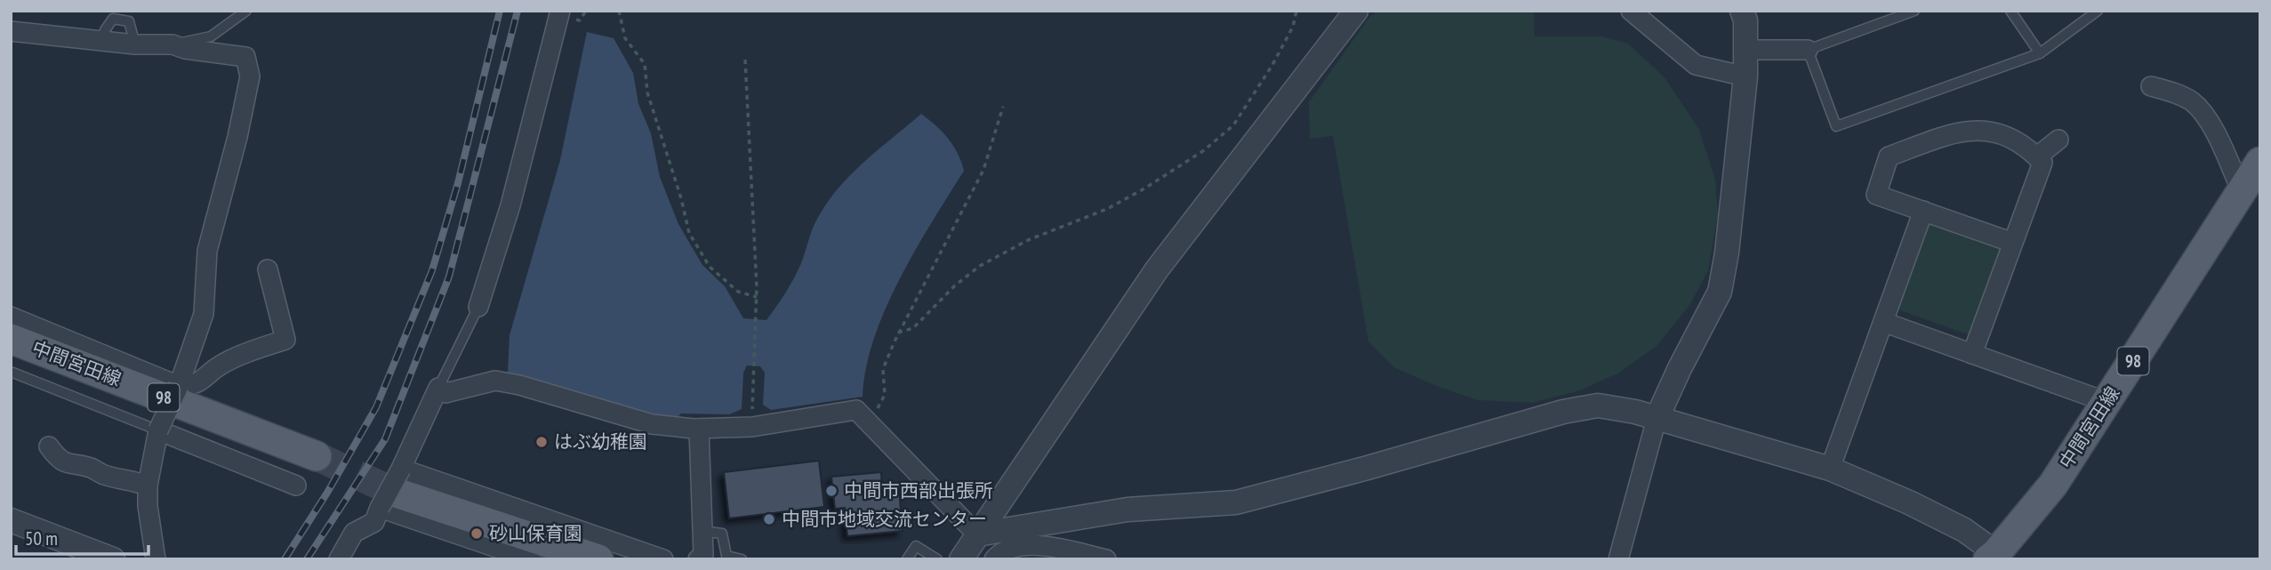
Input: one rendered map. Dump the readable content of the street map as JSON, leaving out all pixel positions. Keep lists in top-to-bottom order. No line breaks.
{"streets":{"main road":["98","中間宮田線"]},"places":["はぶ幼稚園","中間市西部出張所","中間市地域交流センター","砂山保育園"],"scale_bar":"50 m"}
